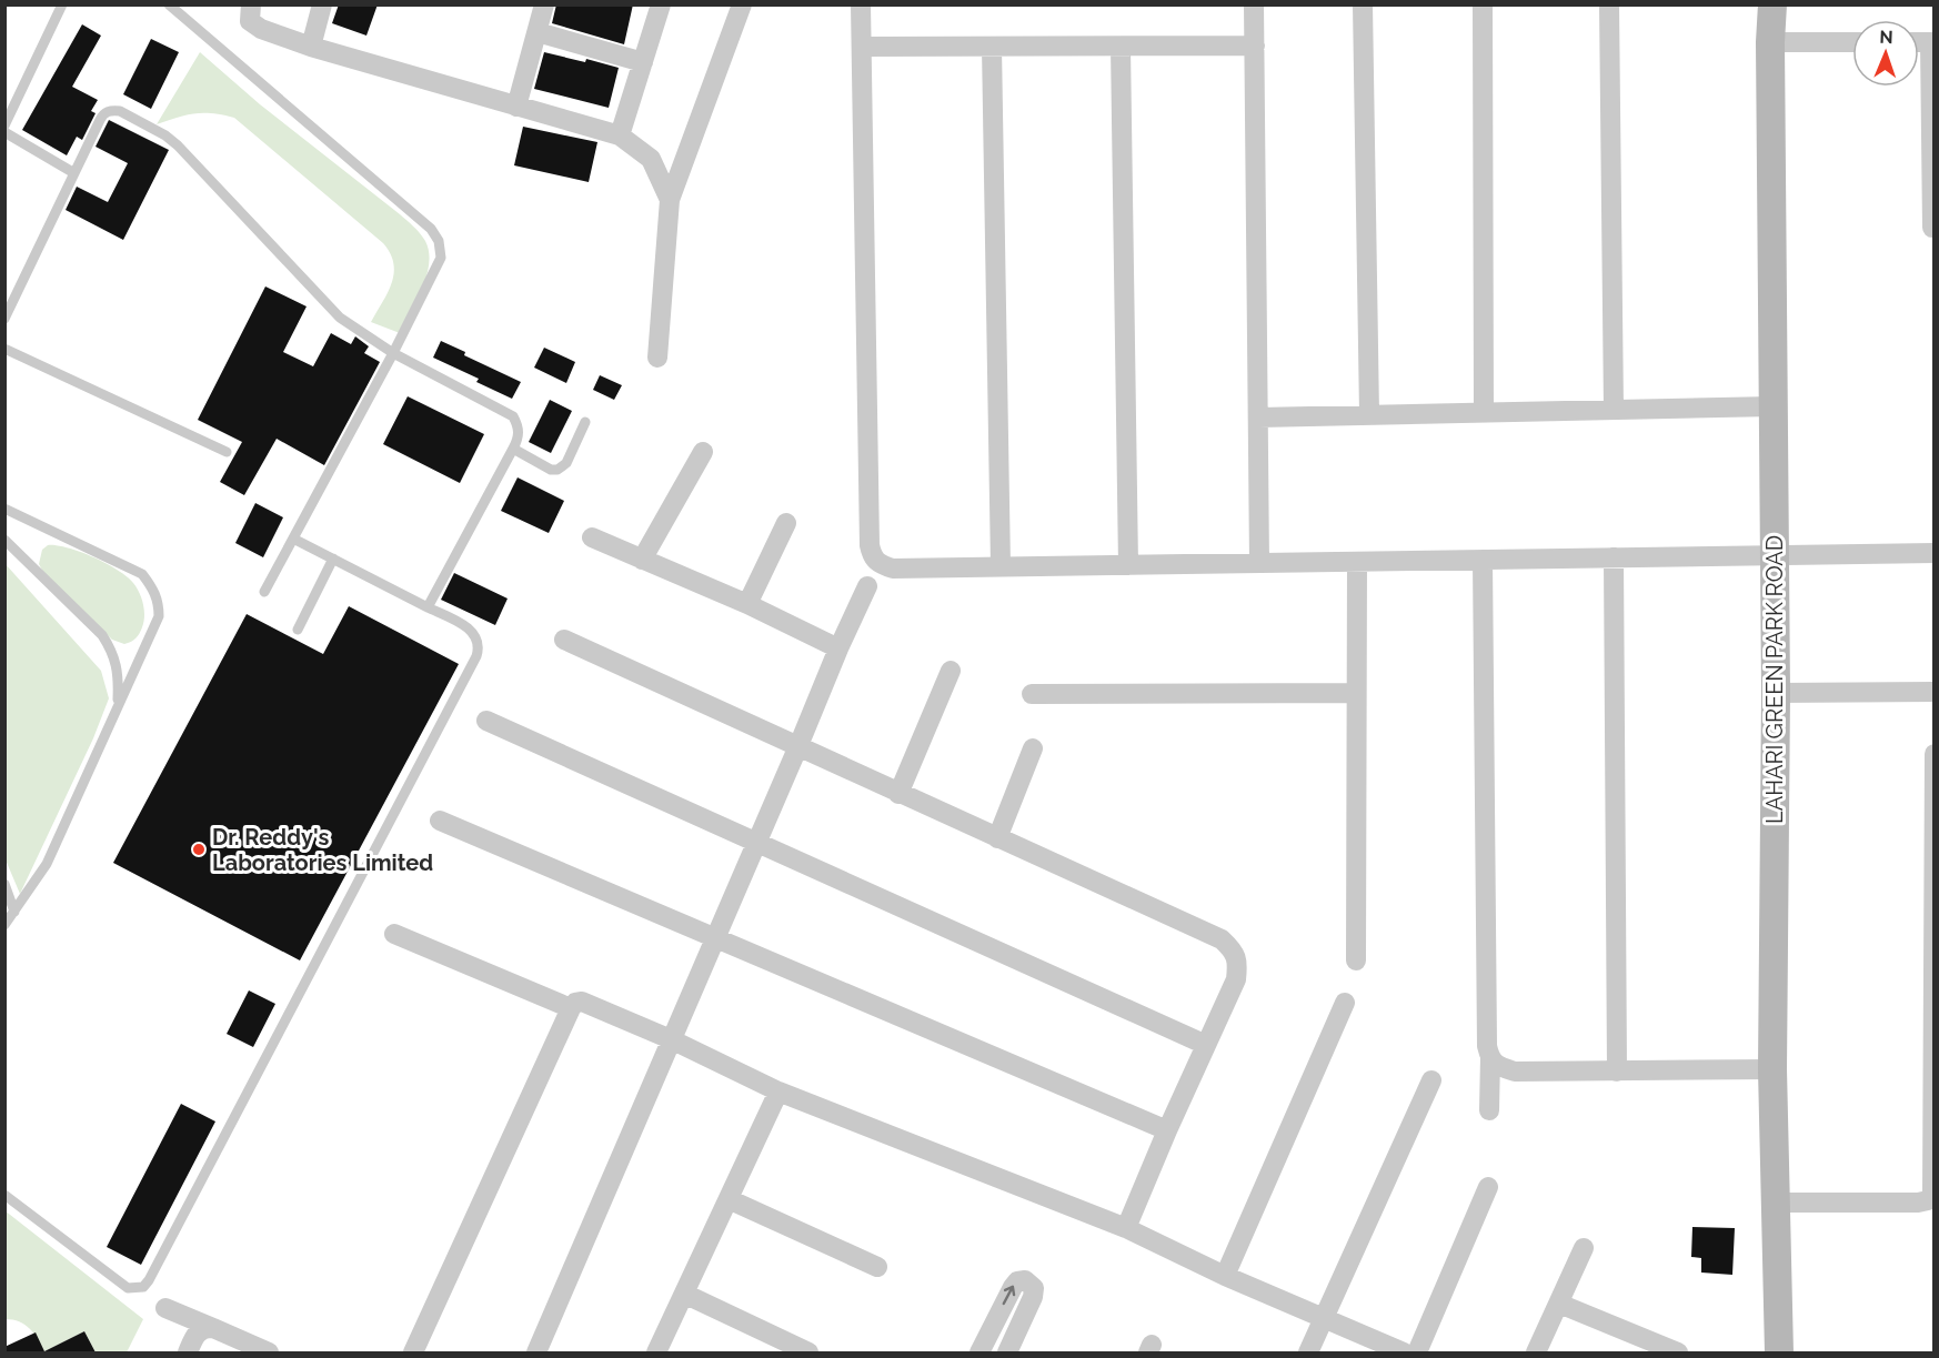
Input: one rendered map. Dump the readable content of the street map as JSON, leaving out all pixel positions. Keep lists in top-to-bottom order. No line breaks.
{"streets":{"street":["LAHARI GREEN PARK ROAD"]},"places":["Dr. Reddy's Laboratories Limited"],"north":"top"}
